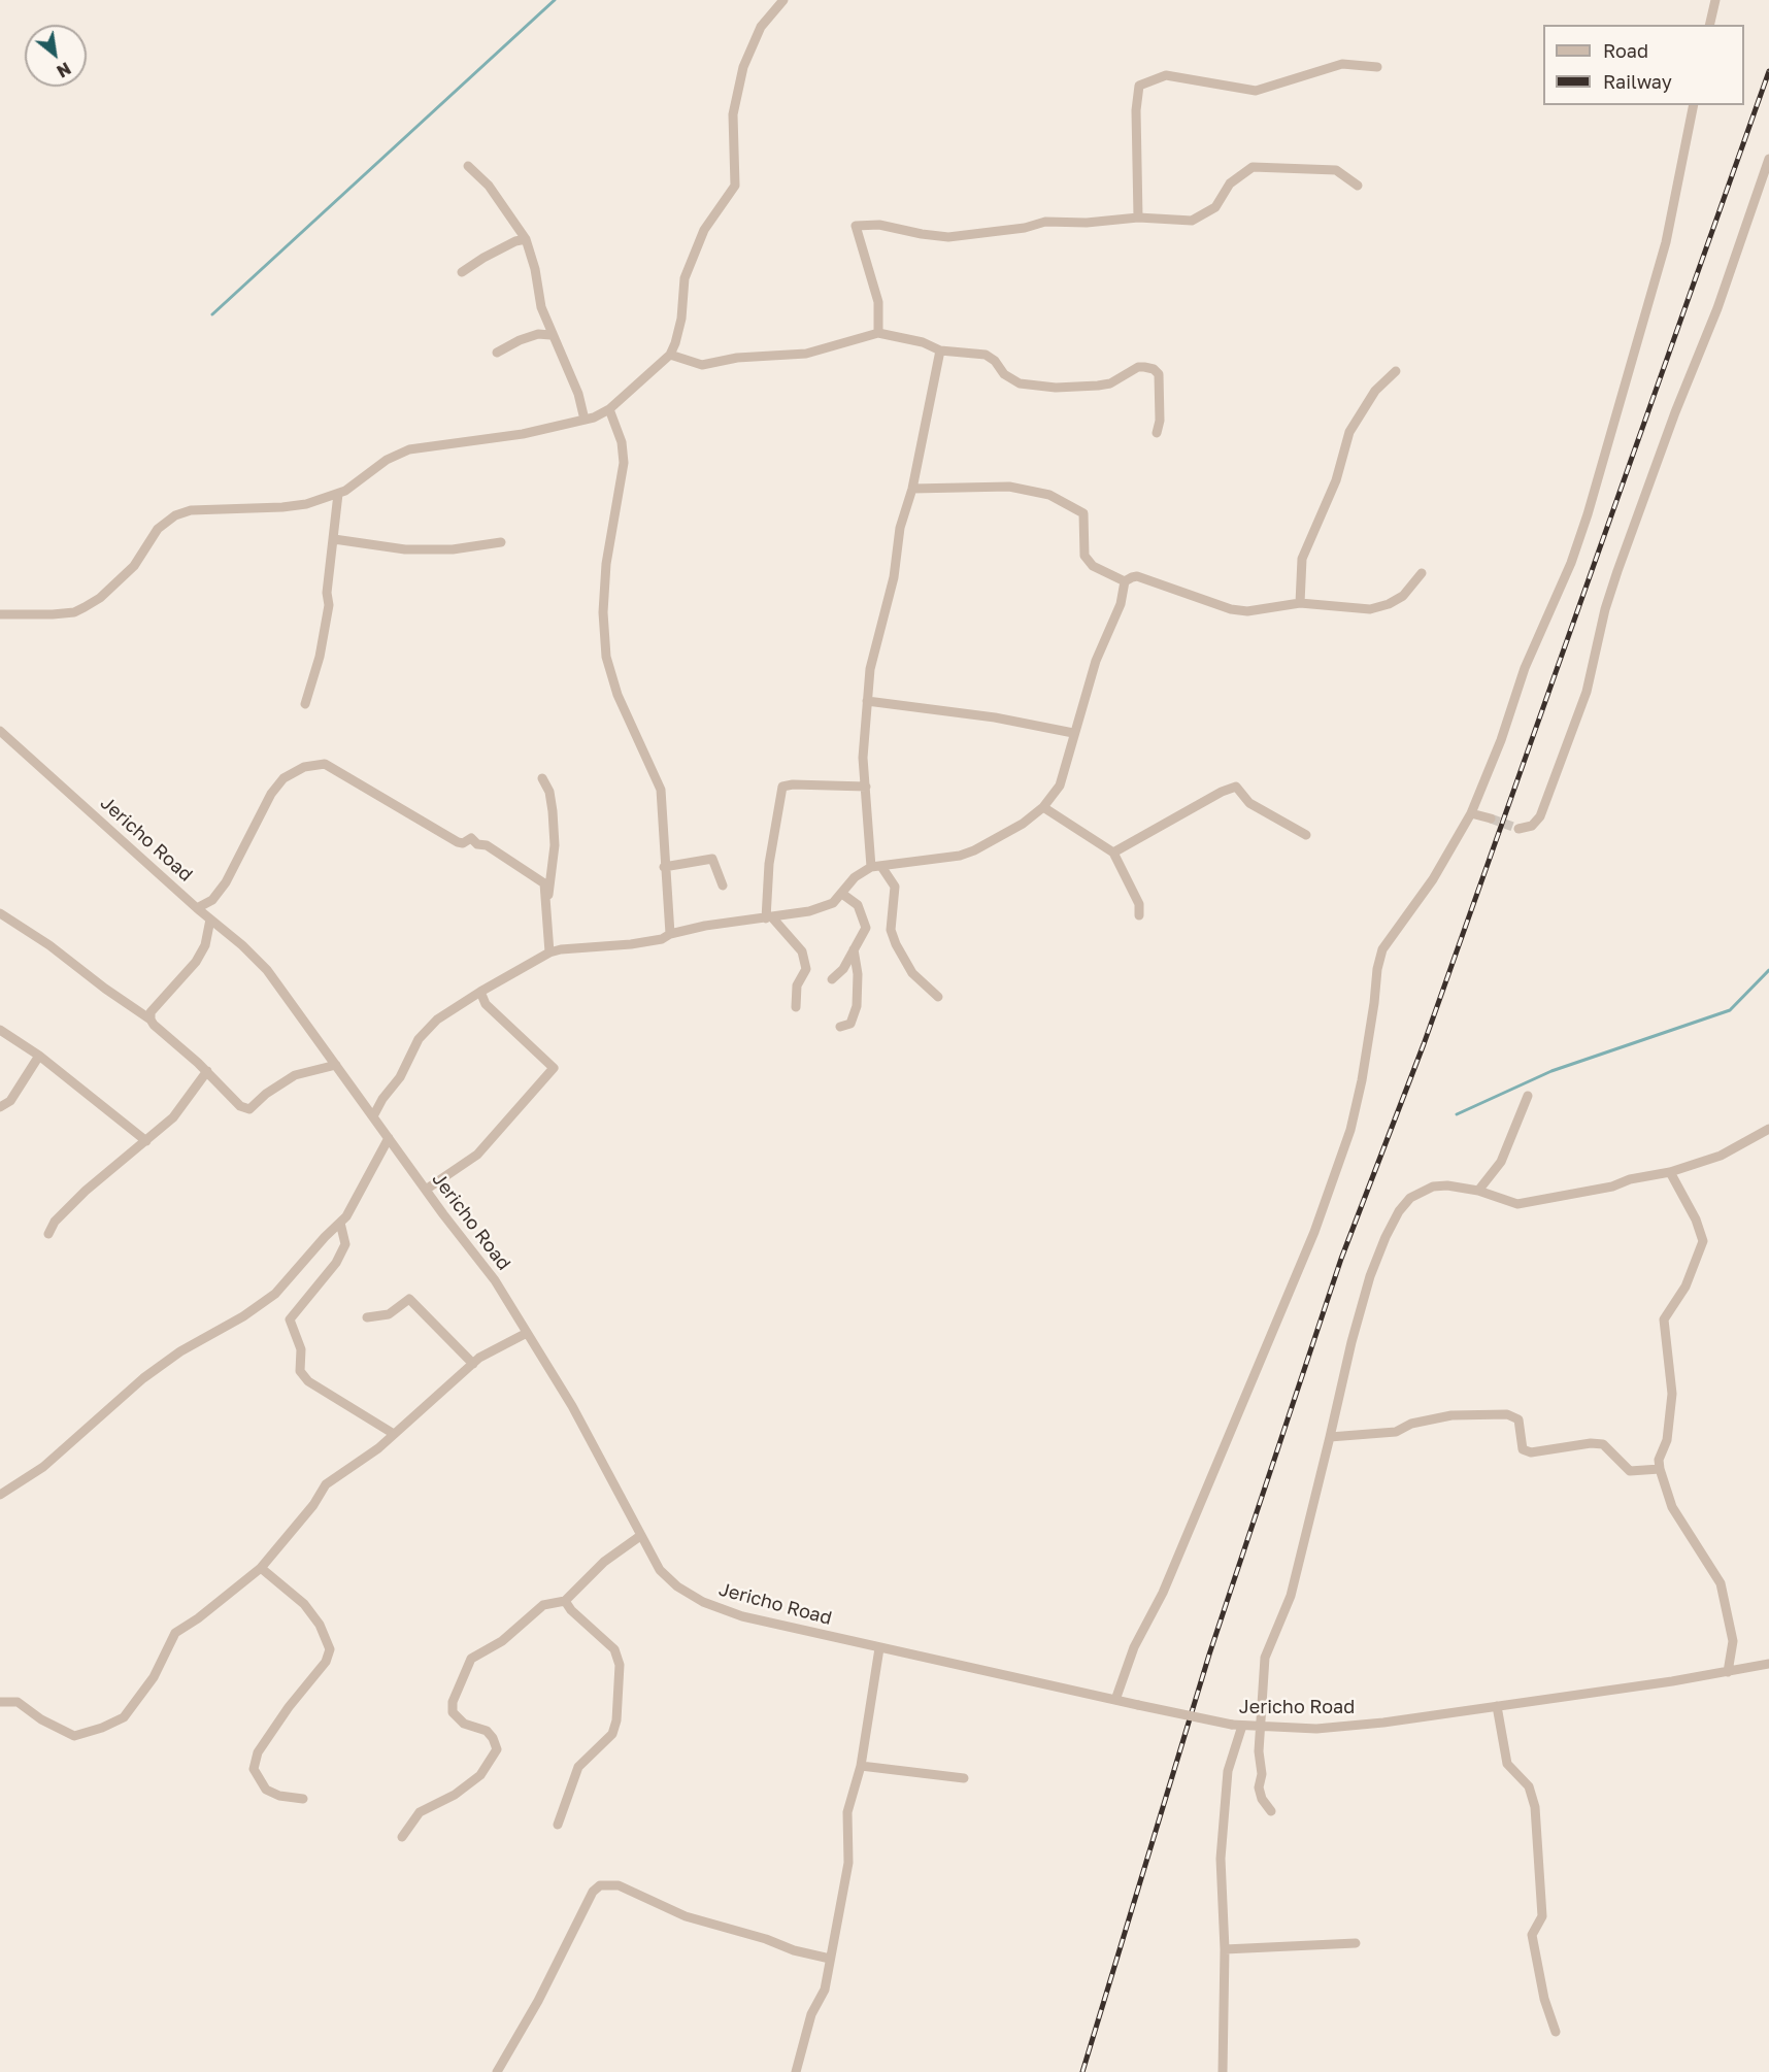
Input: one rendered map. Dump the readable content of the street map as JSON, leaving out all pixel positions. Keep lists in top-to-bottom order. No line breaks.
{"streets":{"street":["Jericho Road"]},"legend":["Road","Railway"],"north":"bottom right"}
